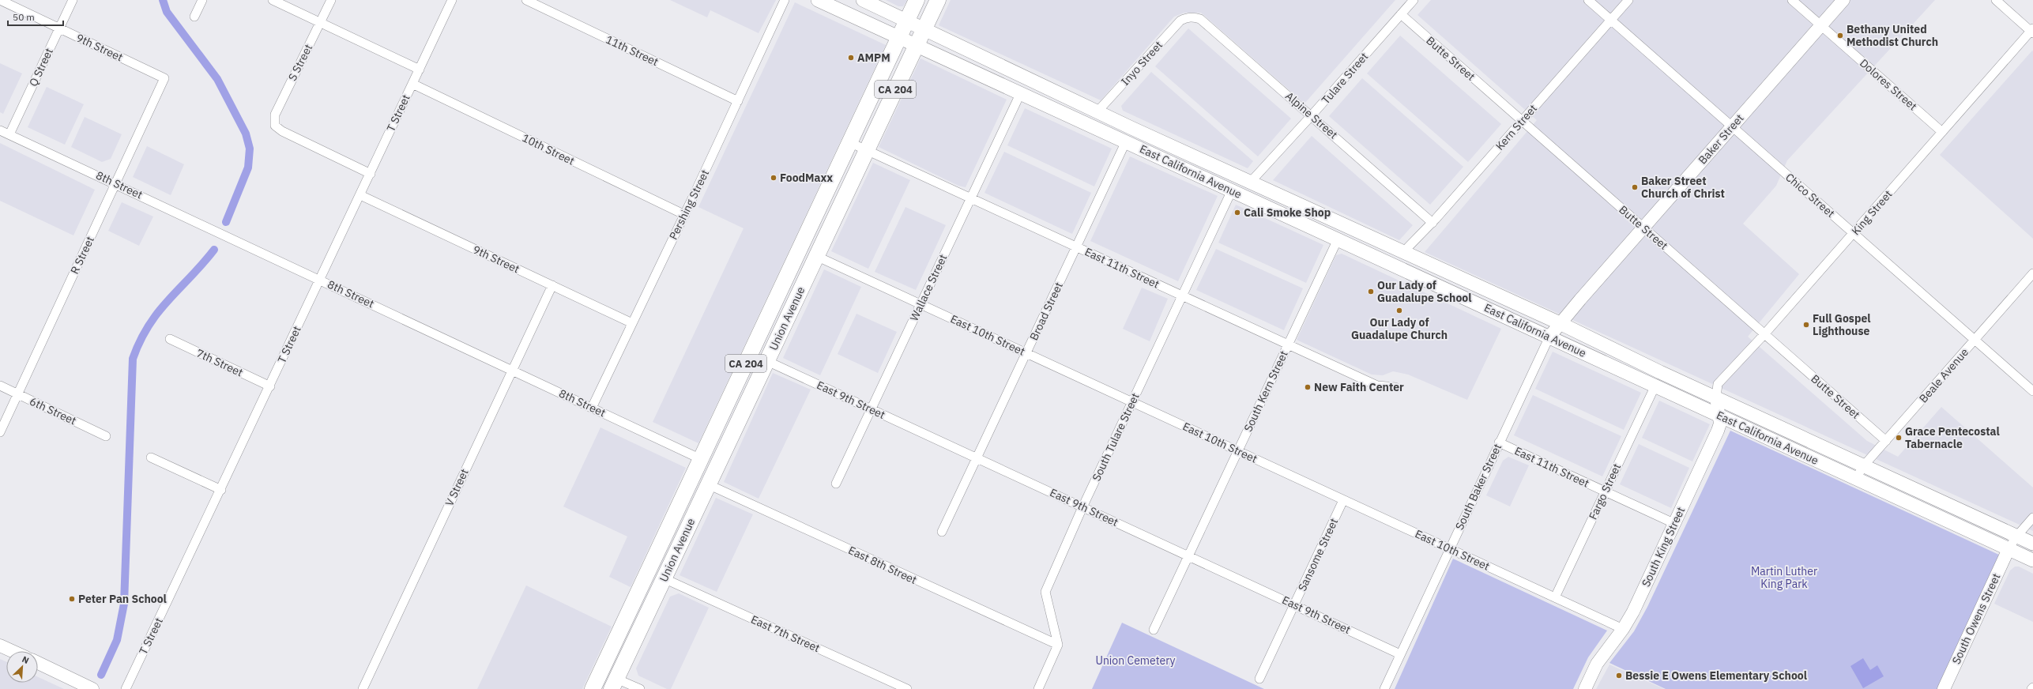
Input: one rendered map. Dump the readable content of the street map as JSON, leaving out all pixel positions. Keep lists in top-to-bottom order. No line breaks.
{"streets":{"highway":["CA 204","Union Avenue"],"main road":["East California Avenue"],"street":["9th Street","11th Street","Butte Street","S Street","Inyo Street","Q Street","Tulare Street","Dolores Street","T Street","Alpine Street","Kern Street","Baker Street","10th Street","8th Street","Chico Street","Pershing Street","King Street","R Street","East 11th Street","Wallace Street","Broad Street","East 10th Street","7th Street","Beale Avenue","South Kern Street","East 9th Street","6th Street","South Tulare Street","South Baker Street","V Street","Fargo Street","South King Street","Sansome Street","East 8th Street","South Owens Street","East 7th Street"]},"crossings":[["9th Street","Q Street"],["9th Street","T Street"],["9th Street","Pershing Street"],["9th Street","R Street"],["9th Street","V Street"],["11th Street","Pershing Street"],["Butte Street","Tulare Street"],["Butte Street","Kern Street"],["Butte Street","Baker Street"],["Butte Street","King Street"],["Butte Street","Beale Avenue"],["S Street","T Street"],["Inyo Street","Alpine Street"],["Inyo Street","East California Avenue"],["Q Street","8th Street"],["Tulare Street","Alpine Street"],["Tulare Street","East California Avenue"],["Dolores Street","Baker Street"],["Dolores Street","King Street"],["T Street","10th Street"],["T Street","8th Street"],["T Street","7th Street"],["Alpine Street","Kern Street"],["Kern Street","East California Avenue"],["Kern Street","Chico Street"],["Baker Street","East California Avenue"],["Baker Street","Chico Street"],["Baker Street","South Baker Street"],["10th Street","Pershing Street"],["East California Avenue","King Street"],["East California Avenue","Wallace Street"],["East California Avenue","Broad Street"],["East California Avenue","Union Avenue"],["East California Avenue","Beale Avenue"],["East California Avenue","South Kern Street"],["East California Avenue","South Tulare Street"],["East California Avenue","South Baker Street"],["East California Avenue","Fargo Street"],["East California Avenue","South King Street"],["East California Avenue","South Owens Street"],["8th Street","Pershing Street"],["8th Street","R Street"],["8th Street","Union Avenue"],["8th Street","V Street"],["Chico Street","King Street"],["Chico Street","Beale Avenue"],["King Street","South King Street"],["R Street","6th Street"],["East 11th Street","Wallace Street"],["East 11th Street","Broad Street"],["East 11th Street","Union Avenue"],["East 11th Street","South Kern Street"],["East 11th Street","South Tulare Street"],["East 11th Street","South Baker Street"],["East 11th Street","Fargo Street"],["East 11th Street","South King Street"],["Wallace Street","East 10th Street"],["Wallace Street","East 9th Street"],["Broad Street","East 10th Street"],["Broad Street","East 9th Street"],["Union Avenue","East 10th Street"],["Union Avenue","East 9th Street"],["Union Avenue","East 8th Street"],["Union Avenue","East 7th Street"],["East 10th Street","South Kern Street"],["East 10th Street","South Tulare Street"],["East 10th Street","South Baker Street"],["East 10th Street","Fargo Street"],["East 10th Street","South King Street"],["East 10th Street","Sansome Street"],["South Kern Street","East 9th Street"],["East 9th Street","South Tulare Street"],["East 9th Street","South Baker Street"],["East 9th Street","Sansome Street"],["South Tulare Street","East 8th Street"]],"parks":["Martin Luther King Park","Union Cemetery"],"places":["Bethany United Methodist Church","AMPM","FoodMaxx","Baker Street Church of Christ","Cali Smoke Shop","Our Lady of Guadalupe School","Our Lady of Guadalupe Church","Full Gospel Lighthouse","New Faith Center","Grace Pentecostal Tabernacle","Peter Pan School","Bessie E Owens Elementary School"],"scale_bar":"50 m","north":"top right"}
